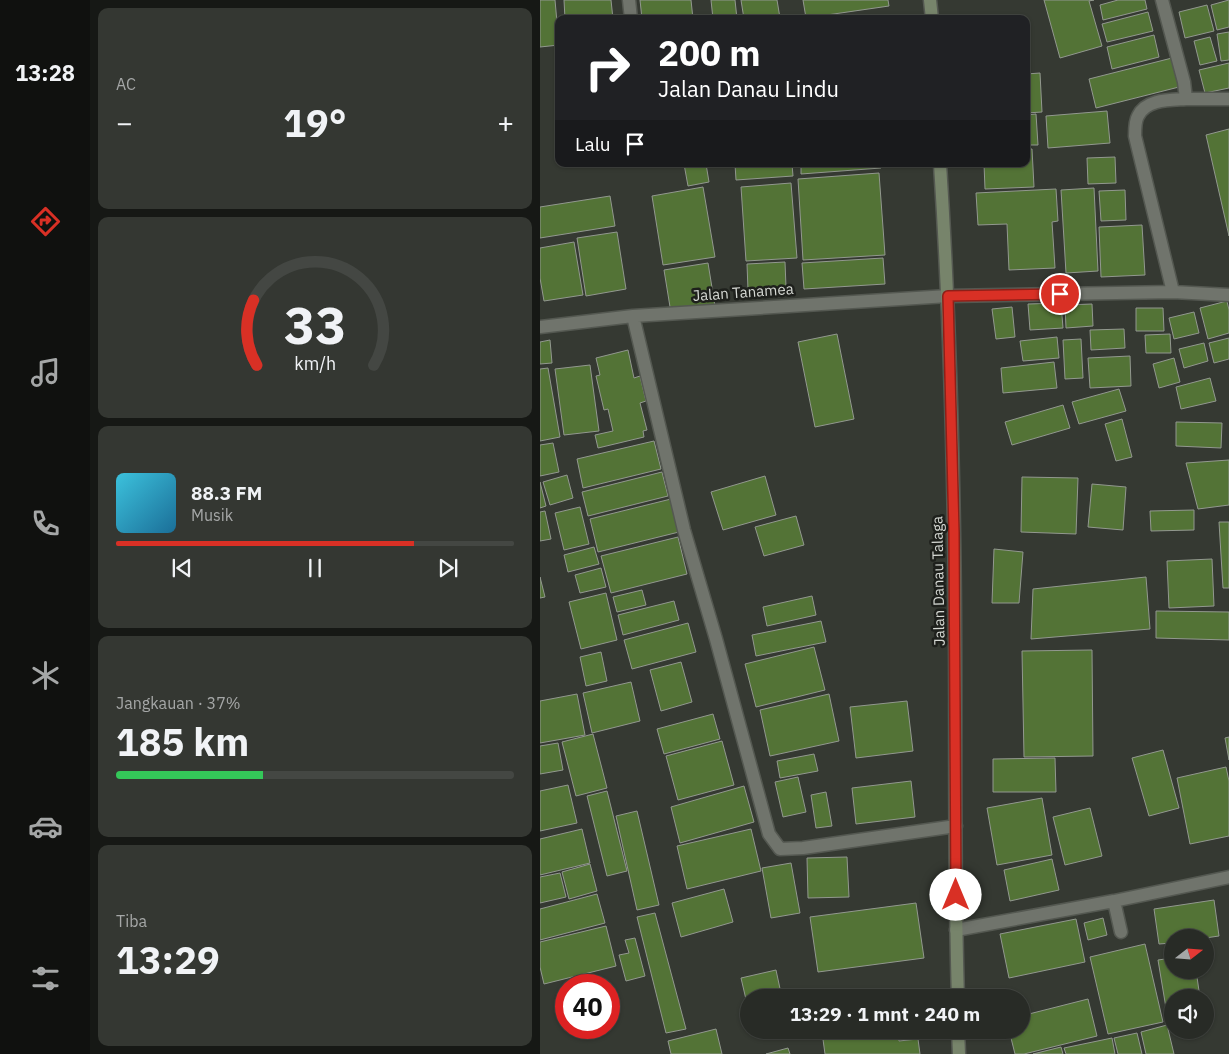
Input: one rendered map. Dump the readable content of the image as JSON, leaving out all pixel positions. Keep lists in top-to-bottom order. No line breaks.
{"streets":{"street":["Jalan Tanamea","Jalan Danau Talaga"]},"crossings":[["Jalan Tanamea","Jalan Danau Talaga"]],"north":"right","page":{"tabs":"13:28","tile":["AC",["Jangkauan · 37%","185 km"],["Tiba","13:29"]],"turn":["200 m","Jalan Danau Lindu"],"heat":["−","19°","+"],"then":"Lalu","song":["88.3 FM","Musik"],"limit":"40","trip":"13:29 · 1 mnt · 240 m","gauge":["33","km/h"]}}
